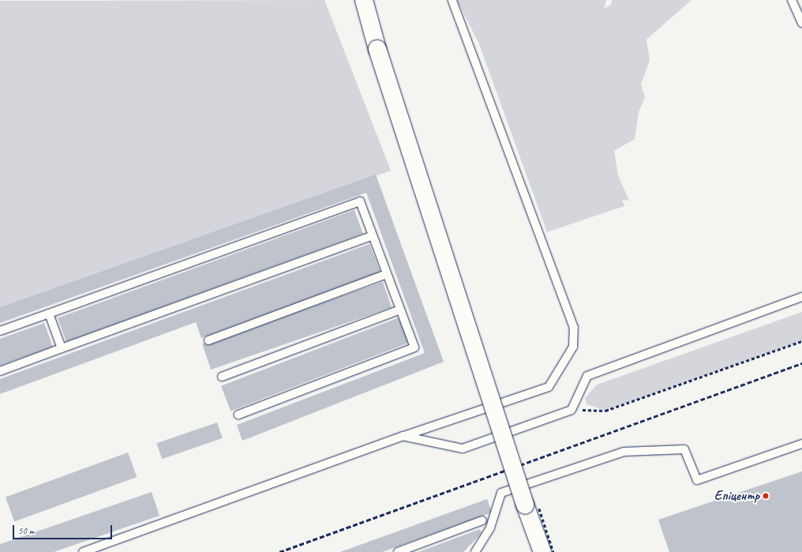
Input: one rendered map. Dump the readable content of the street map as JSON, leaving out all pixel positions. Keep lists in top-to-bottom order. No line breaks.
{"places":["Епіцентр"],"scale_bar":"50 m"}
